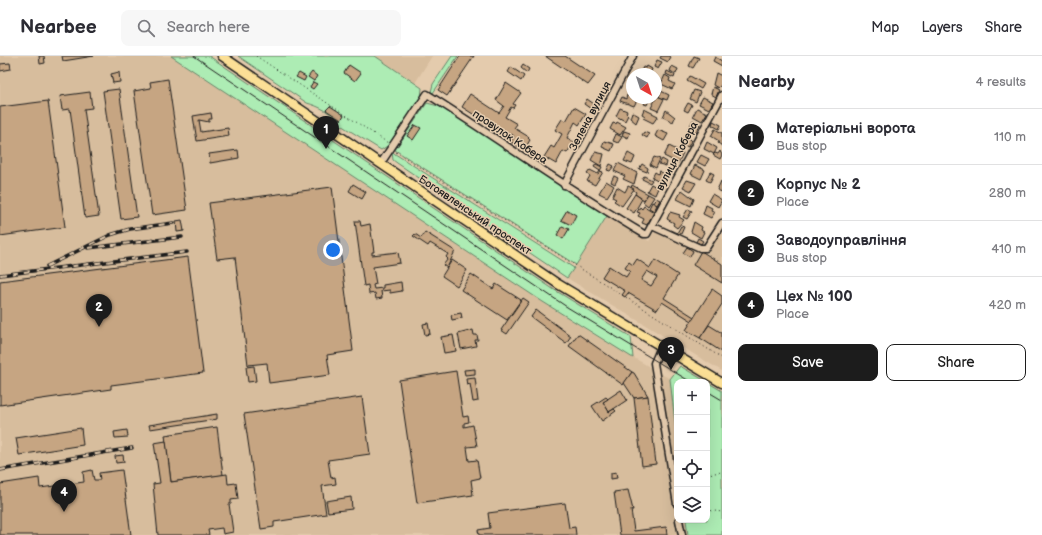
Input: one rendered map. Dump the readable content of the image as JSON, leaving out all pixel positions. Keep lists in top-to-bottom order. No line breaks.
{"streets":{"main road":["Богоявленський проспект"],"street":["Зелена вулиця","провулок Кобера","вулиця Кобера"]},"crossings":[["Зелена вулиця","провулок Кобера"],["провулок Кобера","вулиця Кобера"],["провулок Кобера","Богоявленський проспект"]],"north":"bottom right","page":{"header":"Nearbee","search":"Search here","nav":["Map","Layers","Share"],"heading":["Nearby","4 results"],"list":[{"mark":"1","name":"Матеріальні ворота","note":"Bus stop","value":"110 m"},{"mark":"2","name":"Корпус № 2","note":"Place","value":"280 m"},{"mark":"3","name":"Заводоуправління","note":"Bus stop","value":"410 m"},{"mark":"4","name":"Цех № 100","note":"Place","value":"420 m"}],"pins":["1","2","3","4"],"buttons":["Save","Share"],"map_buttons":["+","−"]}}
